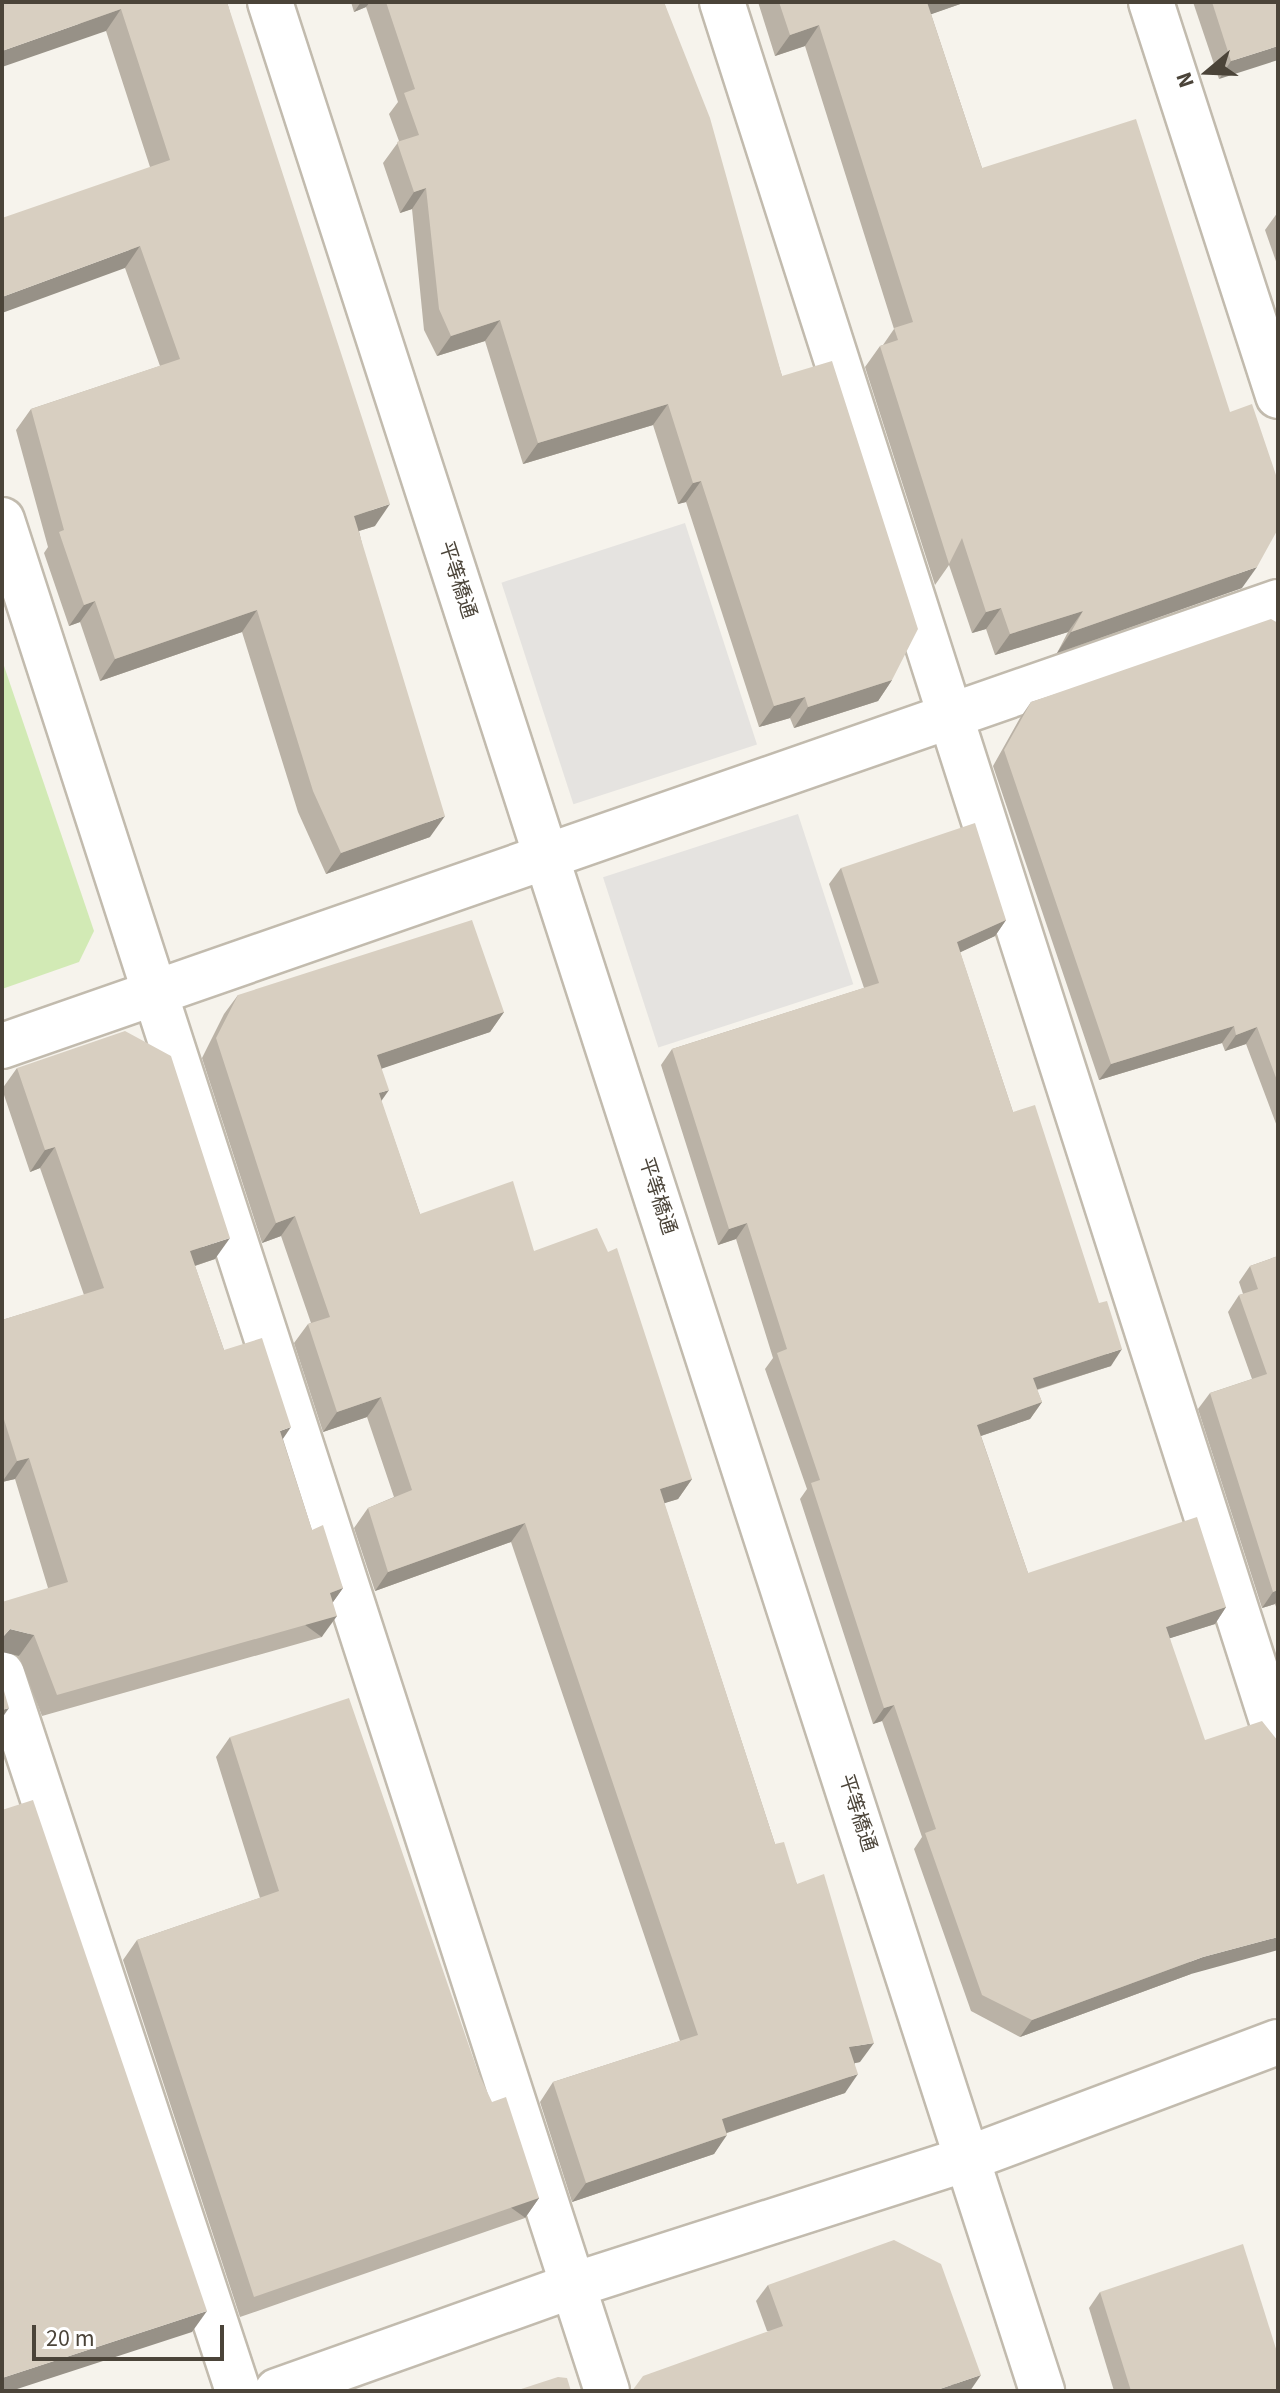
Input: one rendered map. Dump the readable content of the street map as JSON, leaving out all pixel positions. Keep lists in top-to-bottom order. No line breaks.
{"streets":{"street":["平等橋通"]},"scale_bar":"20 m","north":"left"}
